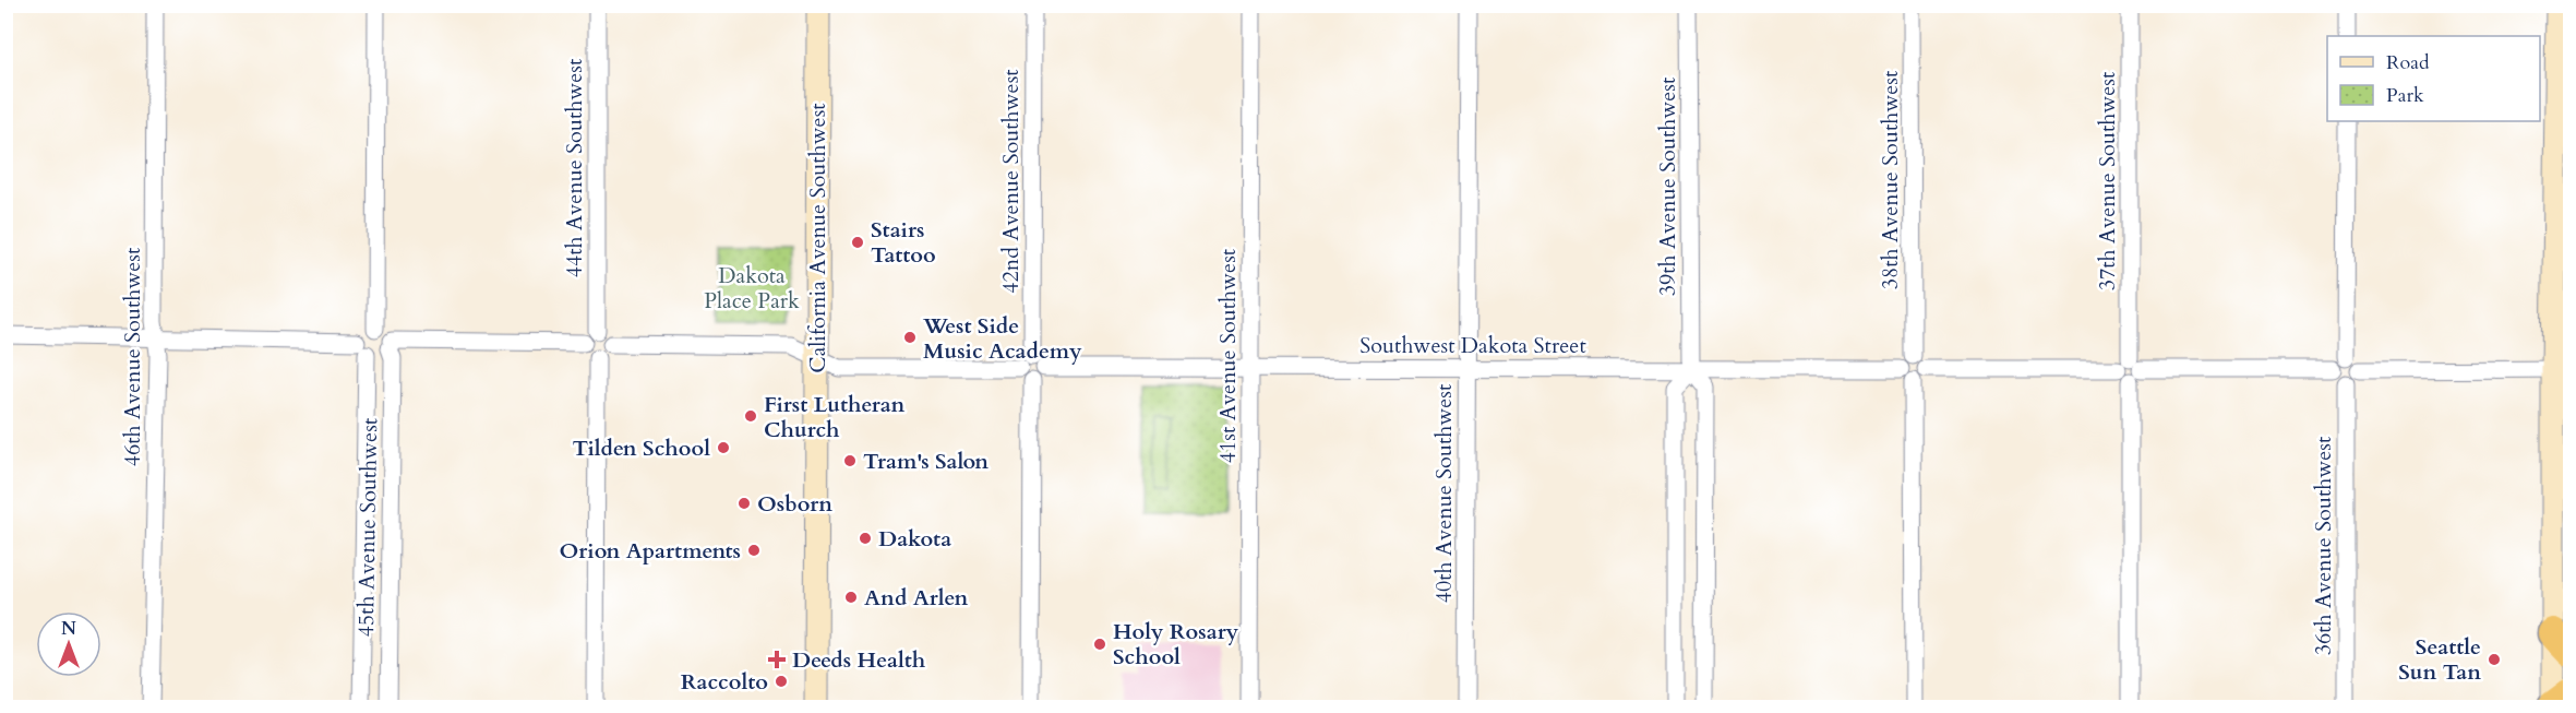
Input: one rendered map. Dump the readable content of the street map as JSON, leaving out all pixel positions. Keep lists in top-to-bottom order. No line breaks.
{"streets":{"street":["44th Avenue Southwest","38th Avenue Southwest","42nd Avenue Southwest","37th Avenue Southwest","39th Avenue Southwest","California Avenue Southwest","Southwest Dakota Street","41st Avenue Southwest","46th Avenue Southwest","40th Avenue Southwest","45th Avenue Southwest","36th Avenue Southwest"]},"crossings":[["44th Avenue Southwest","Southwest Dakota Street"],["38th Avenue Southwest","Southwest Dakota Street"],["42nd Avenue Southwest","Southwest Dakota Street"],["39th Avenue Southwest","Southwest Dakota Street"],["California Avenue Southwest","Southwest Dakota Street"],["Southwest Dakota Street","41st Avenue Southwest"],["Southwest Dakota Street","40th Avenue Southwest"]],"parks":["Dakota Place Park"],"places":{"other":["Stairs Tattoo","West Side Music Academy","First Lutheran Church","Tilden School","Tram's Salon","Osborn","Dakota","Orion Apartments","And Arlen","Holy Rosary School","Seattle Sun Tan","Raccolto"],"health":["Deeds Health"]},"legend":["Road","Park"],"north":"top"}
